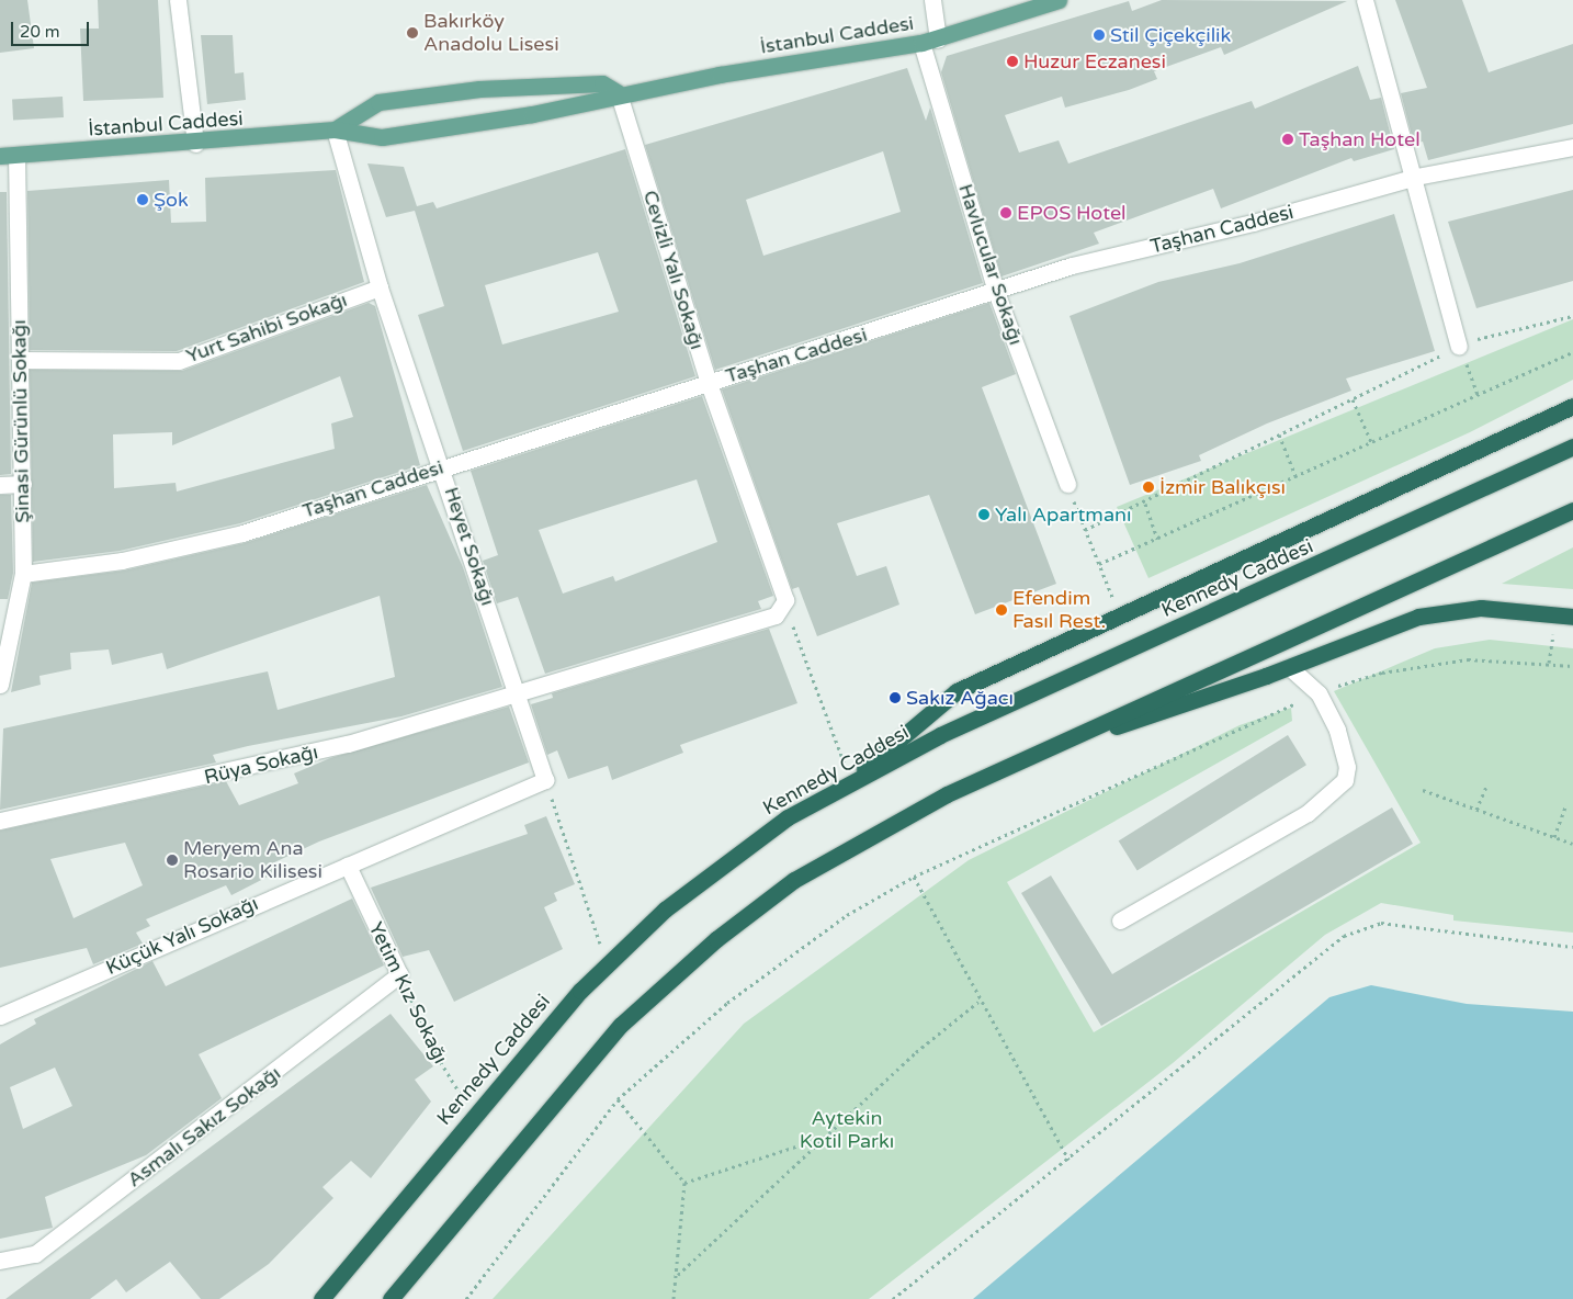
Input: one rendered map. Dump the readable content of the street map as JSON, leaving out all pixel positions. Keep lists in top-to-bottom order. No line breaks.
{"streets":{"highway":["Kennedy Caddesi"],"main road":["İstanbul Caddesi"],"street":["Taşhan Caddesi","Havlucular Sokağı","Cevizli Yalı Sokağı","Yurt Sahibi Sokağı","Şinasi Gürünlü Sokağı","Heyet Sokağı","Rüya Sokağı","Küçük Yalı Sokağı","Yetim Kız Sokağı","Asmalı Sakız Sokağı"]},"crossings":[["İstanbul Caddesi","Havlucular Sokağı"],["İstanbul Caddesi","Cevizli Yalı Sokağı"],["İstanbul Caddesi","Şinasi Gürünlü Sokağı"],["İstanbul Caddesi","Heyet Sokağı"],["Taşhan Caddesi","Havlucular Sokağı"],["Taşhan Caddesi","Cevizli Yalı Sokağı"],["Taşhan Caddesi","Şinasi Gürünlü Sokağı"],["Taşhan Caddesi","Heyet Sokağı"],["Cevizli Yalı Sokağı","Rüya Sokağı"],["Yurt Sahibi Sokağı","Şinasi Gürünlü Sokağı"],["Yurt Sahibi Sokağı","Heyet Sokağı"],["Heyet Sokağı","Rüya Sokağı"],["Heyet Sokağı","Küçük Yalı Sokağı"],["Kennedy Caddesi","Yetim Kız Sokağı"],["Küçük Yalı Sokağı","Yetim Kız Sokağı"],["Yetim Kız Sokağı","Asmalı Sakız Sokağı"]],"parks":["Aytekin Kotil Parkı"],"places":["Bakırköy Anadolu Lisesi","Stil Çiçekçilik","Huzur Eczanesi","Taşhan Hotel","Şok","EPOS Hotel","İzmir Balıkçısı","Yalı Apartmanı","Efendim Fasıl Rest.","Sakız Ağacı","Meryem Ana Rosario Kilisesi"],"scale_bar":"20 m"}
